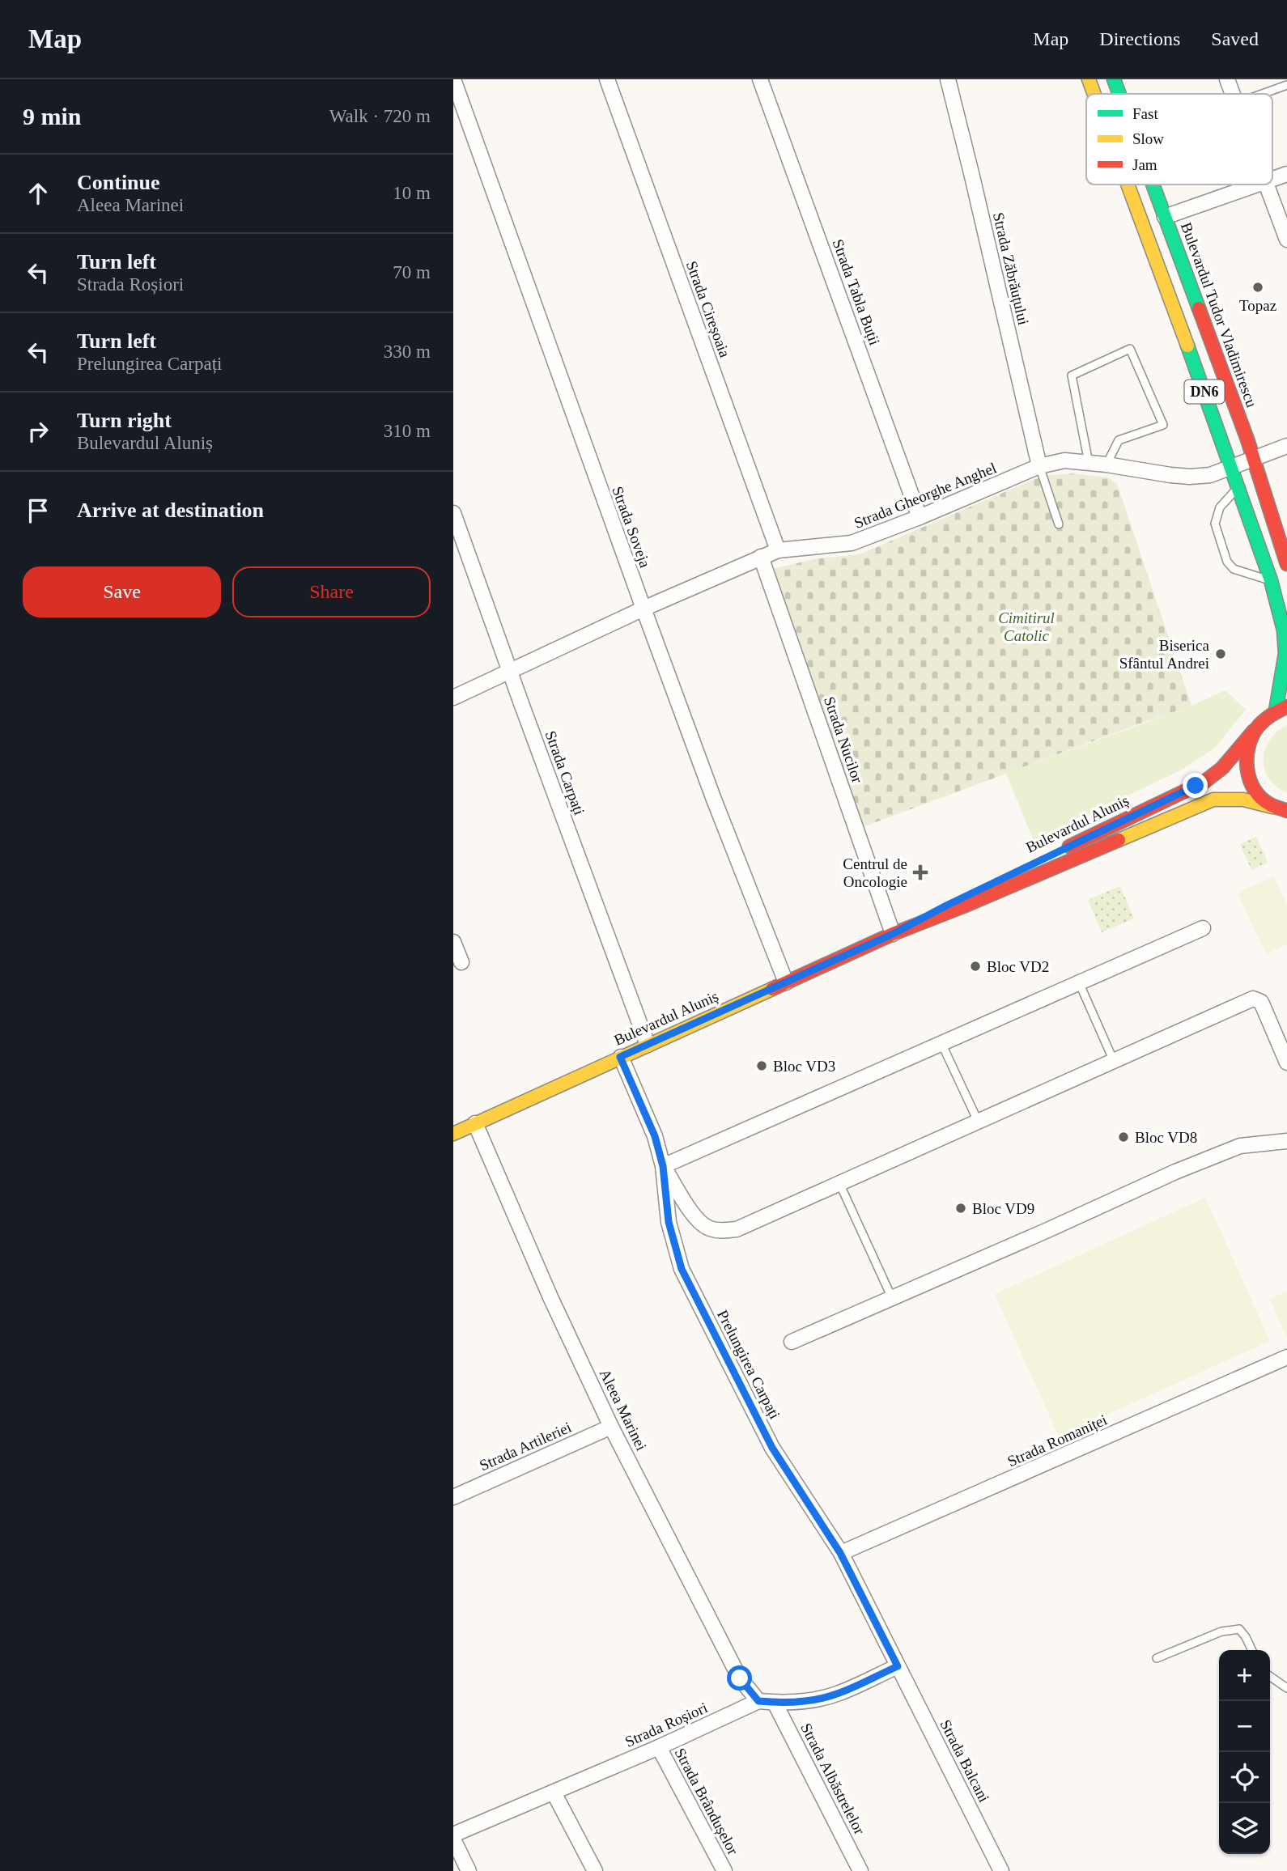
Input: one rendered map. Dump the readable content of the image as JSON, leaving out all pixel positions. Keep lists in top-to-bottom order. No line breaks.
{"streets":{"main road":["Bulevardul Tudor Vladimirescu","DN6","Bulevardul Aluniș"],"street":["Strada Zăbrăuțului","Strada Tabla Buții","Strada Cireșoaia","Strada Gheorghe Anghel","Strada Soveja","Strada Nucilor","Strada Carpați","Prelungirea Carpați","Aleea Marinei","Strada Romaniței","Strada Artileriei","Strada Roșiori","Strada Balcani","Strada Albăstrelelor","Strada Brândușelor"]},"crossings":[["Strada Zăbrăuțului","Strada Gheorghe Anghel"],["Strada Tabla Buții","Strada Gheorghe Anghel"],["Strada Cireșoaia","Strada Gheorghe Anghel"],["Bulevardul Tudor Vladimirescu","Strada Gheorghe Anghel"],["DN6","Strada Gheorghe Anghel"],["DN6","Bulevardul Aluniș"],["Strada Gheorghe Anghel","Strada Soveja"],["Strada Gheorghe Anghel","Strada Nucilor"],["Strada Gheorghe Anghel","Strada Carpați"],["Strada Soveja","Bulevardul Aluniș"],["Strada Nucilor","Bulevardul Aluniș"],["Strada Carpați","Bulevardul Aluniș"],["Bulevardul Aluniș","Prelungirea Carpați"],["Bulevardul Aluniș","Aleea Marinei"],["Prelungirea Carpați","Strada Romaniței"],["Prelungirea Carpați","Strada Balcani"],["Aleea Marinei","Strada Artileriei"],["Aleea Marinei","Strada Roșiori"],["Strada Roșiori","Strada Brândușelor"]],"parks":["Cimitirul Catolic"],"places":{"other":["Topaz","Biserica Sfântul Andrei","Bloc VD2","Bloc VD3","Bloc VD8","Bloc VD9"],"health":["Centrul de Oncologie"]},"legend":["Fast","Slow","Jam"],"page":{"header":"Map","nav":["Map","Directions","Saved"],"heading":["9 min","Walk · 720 m"],"list":[["Continue","Aleea Marinei","10 m"],["Turn left","Strada Roșiori","70 m"],["Turn left","Prelungirea Carpați","330 m"],["Turn right","Bulevardul Aluniș","310 m"],"Arrive at destination"],"buttons":["Save","Share"],"map_buttons":["+","−"]}}
